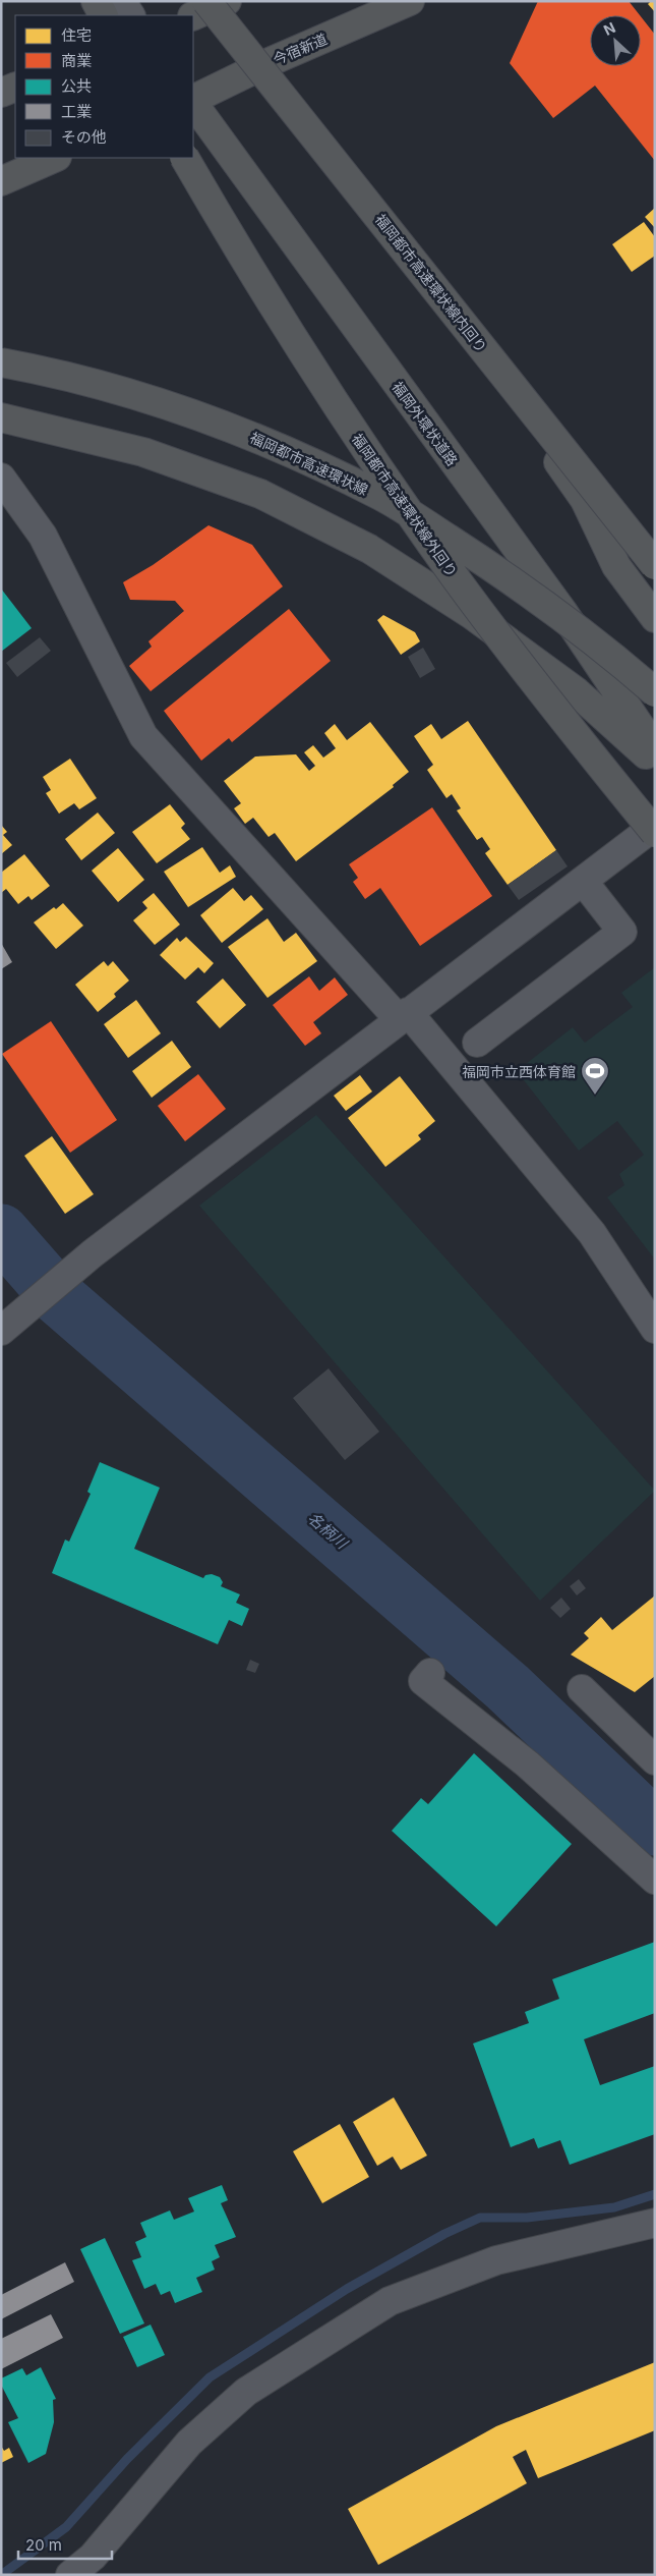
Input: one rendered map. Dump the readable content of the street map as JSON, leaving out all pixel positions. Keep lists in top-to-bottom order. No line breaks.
{"streets":{"highway":["今宿新道","福岡都市高速環状線内回り","福岡外環状道路","福岡都市高速環状線","福岡都市高速環状線外回り"]},"water":["名柄川"],"places":{"sports":["福岡市立西体育館"]},"legend":["住宅","商業","公共","工業","その他"],"scale_bar":"20 m","north":"top left"}
